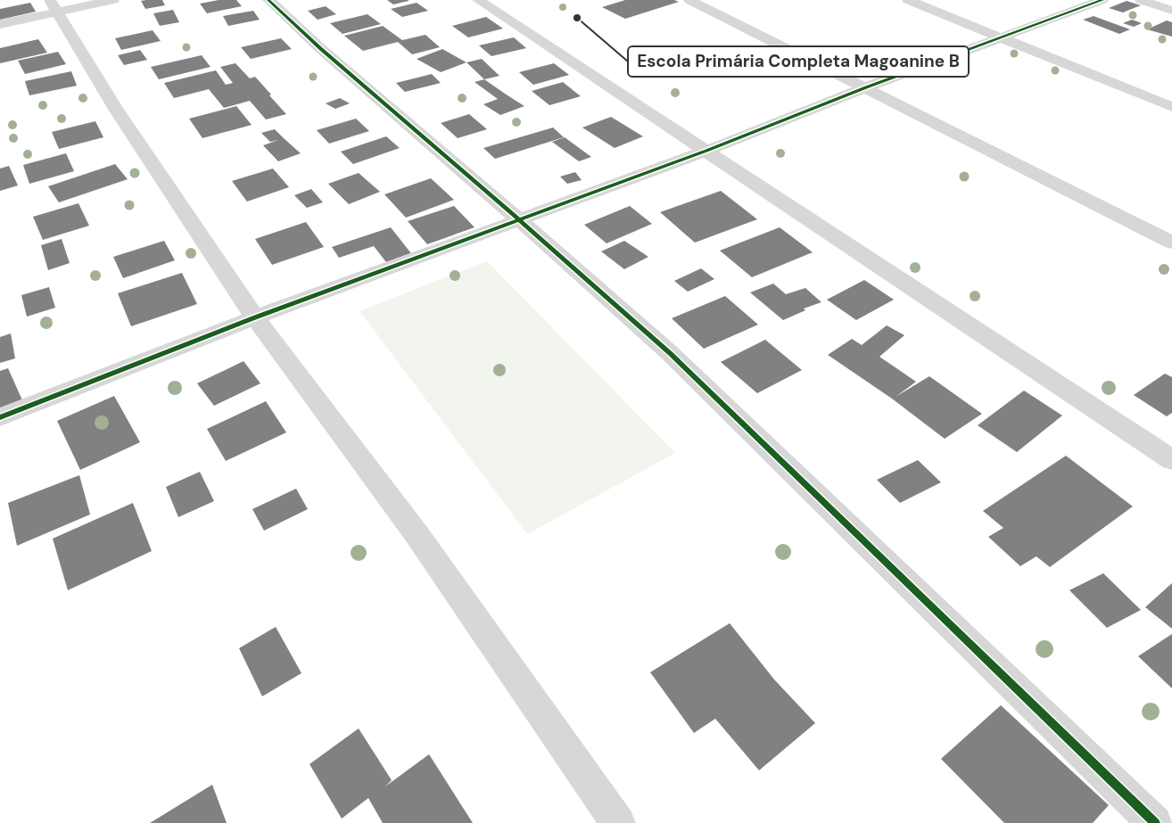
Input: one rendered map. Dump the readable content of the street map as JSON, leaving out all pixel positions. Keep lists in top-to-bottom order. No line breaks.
{"places":["Escola Primária Completa Magoanine B"]}
